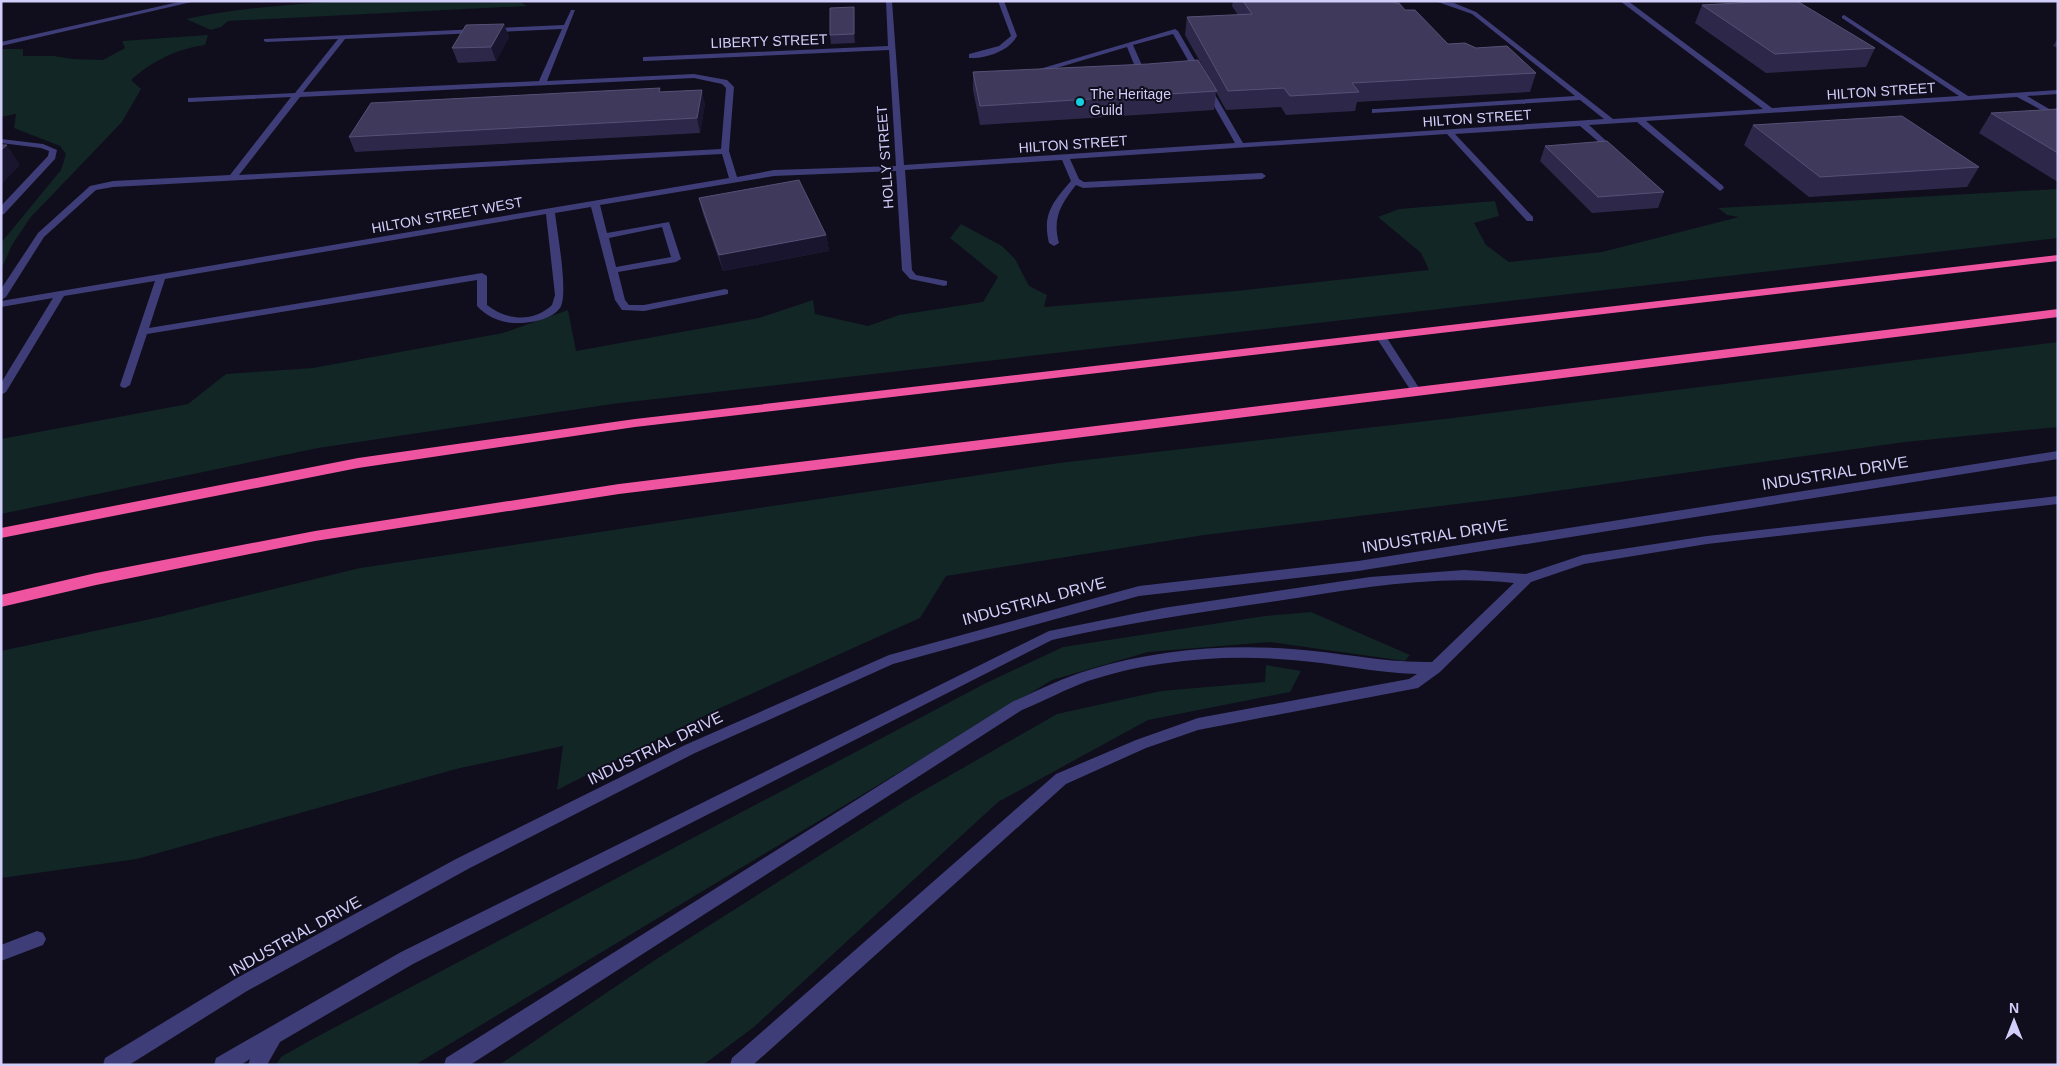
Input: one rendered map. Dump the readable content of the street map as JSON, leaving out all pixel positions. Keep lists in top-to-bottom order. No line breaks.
{"streets":{"street":["LIBERTY STREET","HILTON STREET","HOLLY STREET","HILTON STREET WEST","INDUSTRIAL DRIVE"]},"crossings":[["LIBERTY STREET","HOLLY STREET"],["HILTON STREET","HOLLY STREET"],["HILTON STREET","HILTON STREET WEST"],["HOLLY STREET","HILTON STREET WEST"]],"places":["The Heritage Guild"],"north":"top"}
